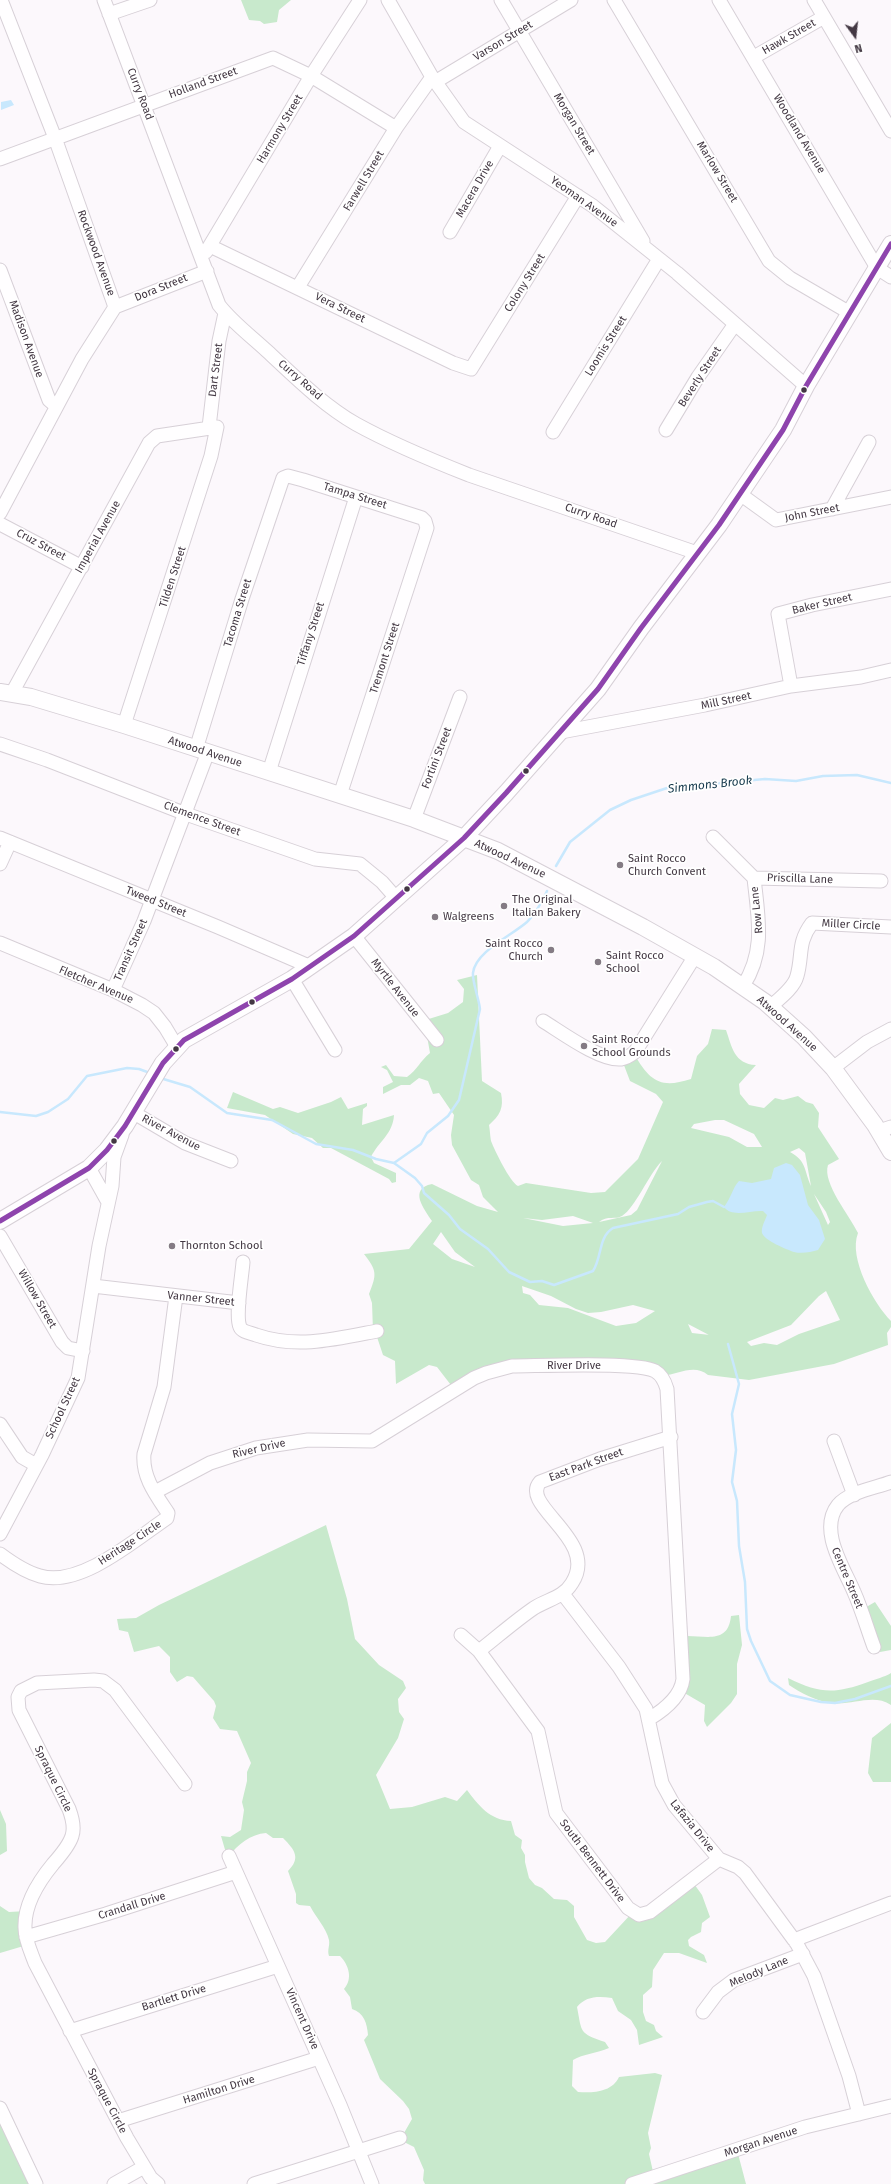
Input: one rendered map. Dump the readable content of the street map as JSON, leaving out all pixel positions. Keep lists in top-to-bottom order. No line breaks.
{"streets":{"main road":["Atwood Avenue"],"street":["Hawk Street","Varson Street","Holland Street","Curry Road","Morgan Street","Harmony Street","Woodland Avenue","Marlow Street","Farwell Street","Macera Drive","Yeoman Avenue","Rockwood Avenue","Colony Street","Dora Street","Vera Street","Madison Avenue","Loomis Street","Dart Street","Beverly Street","Tampa Street","John Street","Imperial Avenue","Cruz Street","Tilden Street","Baker Street","Tacoma Street","Tiffany Street","Tremont Street","Mill Street","Fortini Street","Clemence Street","Priscilla Lane","Tweed Street","Row Lane","Miller Circle","Transit Street","Fletcher Avenue","Myrtle Avenue","River Avenue","Willow Street","Vanner Street","River Drive","School Street","East Park Street","Heritage Circle","Centre Street","Spraque Circle","Lafazia Drive","South Bennett Drive","Crandall Drive","Melody Lane","Bartlett Drive","Vincent Drive","Hamilton Drive","Morgan Avenue"]},"crossings":[["Hawk Street","Woodland Avenue"],["Varson Street","Morgan Street"],["Varson Street","Farwell Street"],["Varson Street","Yeoman Avenue"],["Holland Street","Curry Road"],["Holland Street","Harmony Street"],["Holland Street","Farwell Street"],["Holland Street","Rockwood Avenue"],["Curry Road","Harmony Street"],["Curry Road","Dora Street"],["Curry Road","Dart Street"],["Morgan Street","Yeoman Avenue"],["Harmony Street","Dora Street"],["Harmony Street","Vera Street"],["Farwell Street","Yeoman Avenue"],["Farwell Street","Vera Street"],["Macera Drive","Yeoman Avenue"],["Yeoman Avenue","Colony Street"],["Yeoman Avenue","Loomis Street"],["Yeoman Avenue","Beverly Street"],["Rockwood Avenue","Dora Street"],["Rockwood Avenue","Madison Avenue"],["Colony Street","Vera Street"],["Dart Street","Imperial Avenue"],["Dart Street","Tilden Street"],["Tampa Street","Tacoma Street"],["Tampa Street","Tiffany Street"],["Tampa Street","Tremont Street"],["Imperial Avenue","Cruz Street"],["Imperial Avenue","Tilden Street"],["Imperial Avenue","Atwood Avenue"],["Tilden Street","Atwood Avenue"],["Baker Street","Mill Street"],["Tacoma Street","Atwood Avenue"],["Tacoma Street","Transit Street"],["Tiffany Street","Atwood Avenue"],["Tremont Street","Atwood Avenue"],["Atwood Avenue","Fortini Street"],["Atwood Avenue","Row Lane"],["Atwood Avenue","Miller Circle"],["Atwood Avenue","Transit Street"],["Clemence Street","Transit Street"],["Priscilla Lane","Row Lane"],["Tweed Street","Transit Street"],["Transit Street","Fletcher Avenue"],["River Avenue","School Street"],["Willow Street","School Street"],["Vanner Street","School Street"],["Vanner Street","Heritage Circle"],["River Drive","East Park Street"],["River Drive","Heritage Circle"],["River Drive","Lafazia Drive"],["East Park Street","Lafazia Drive"],["East Park Street","South Bennett Drive"],["Spraque Circle","Crandall Drive"],["Spraque Circle","Bartlett Drive"],["Spraque Circle","Hamilton Drive"],["Lafazia Drive","South Bennett Drive"],["Lafazia Drive","Melody Lane"],["Lafazia Drive","Morgan Avenue"],["Crandall Drive","Vincent Drive"],["Bartlett Drive","Vincent Drive"],["Vincent Drive","Hamilton Drive"]],"water":["Simmons Brook"],"places":["Saint Rocco Church Convent","The Original Italian Bakery","Walgreens","Saint Rocco Church","Saint Rocco School","Saint Rocco School Grounds","Thornton School"],"north":"bottom"}
